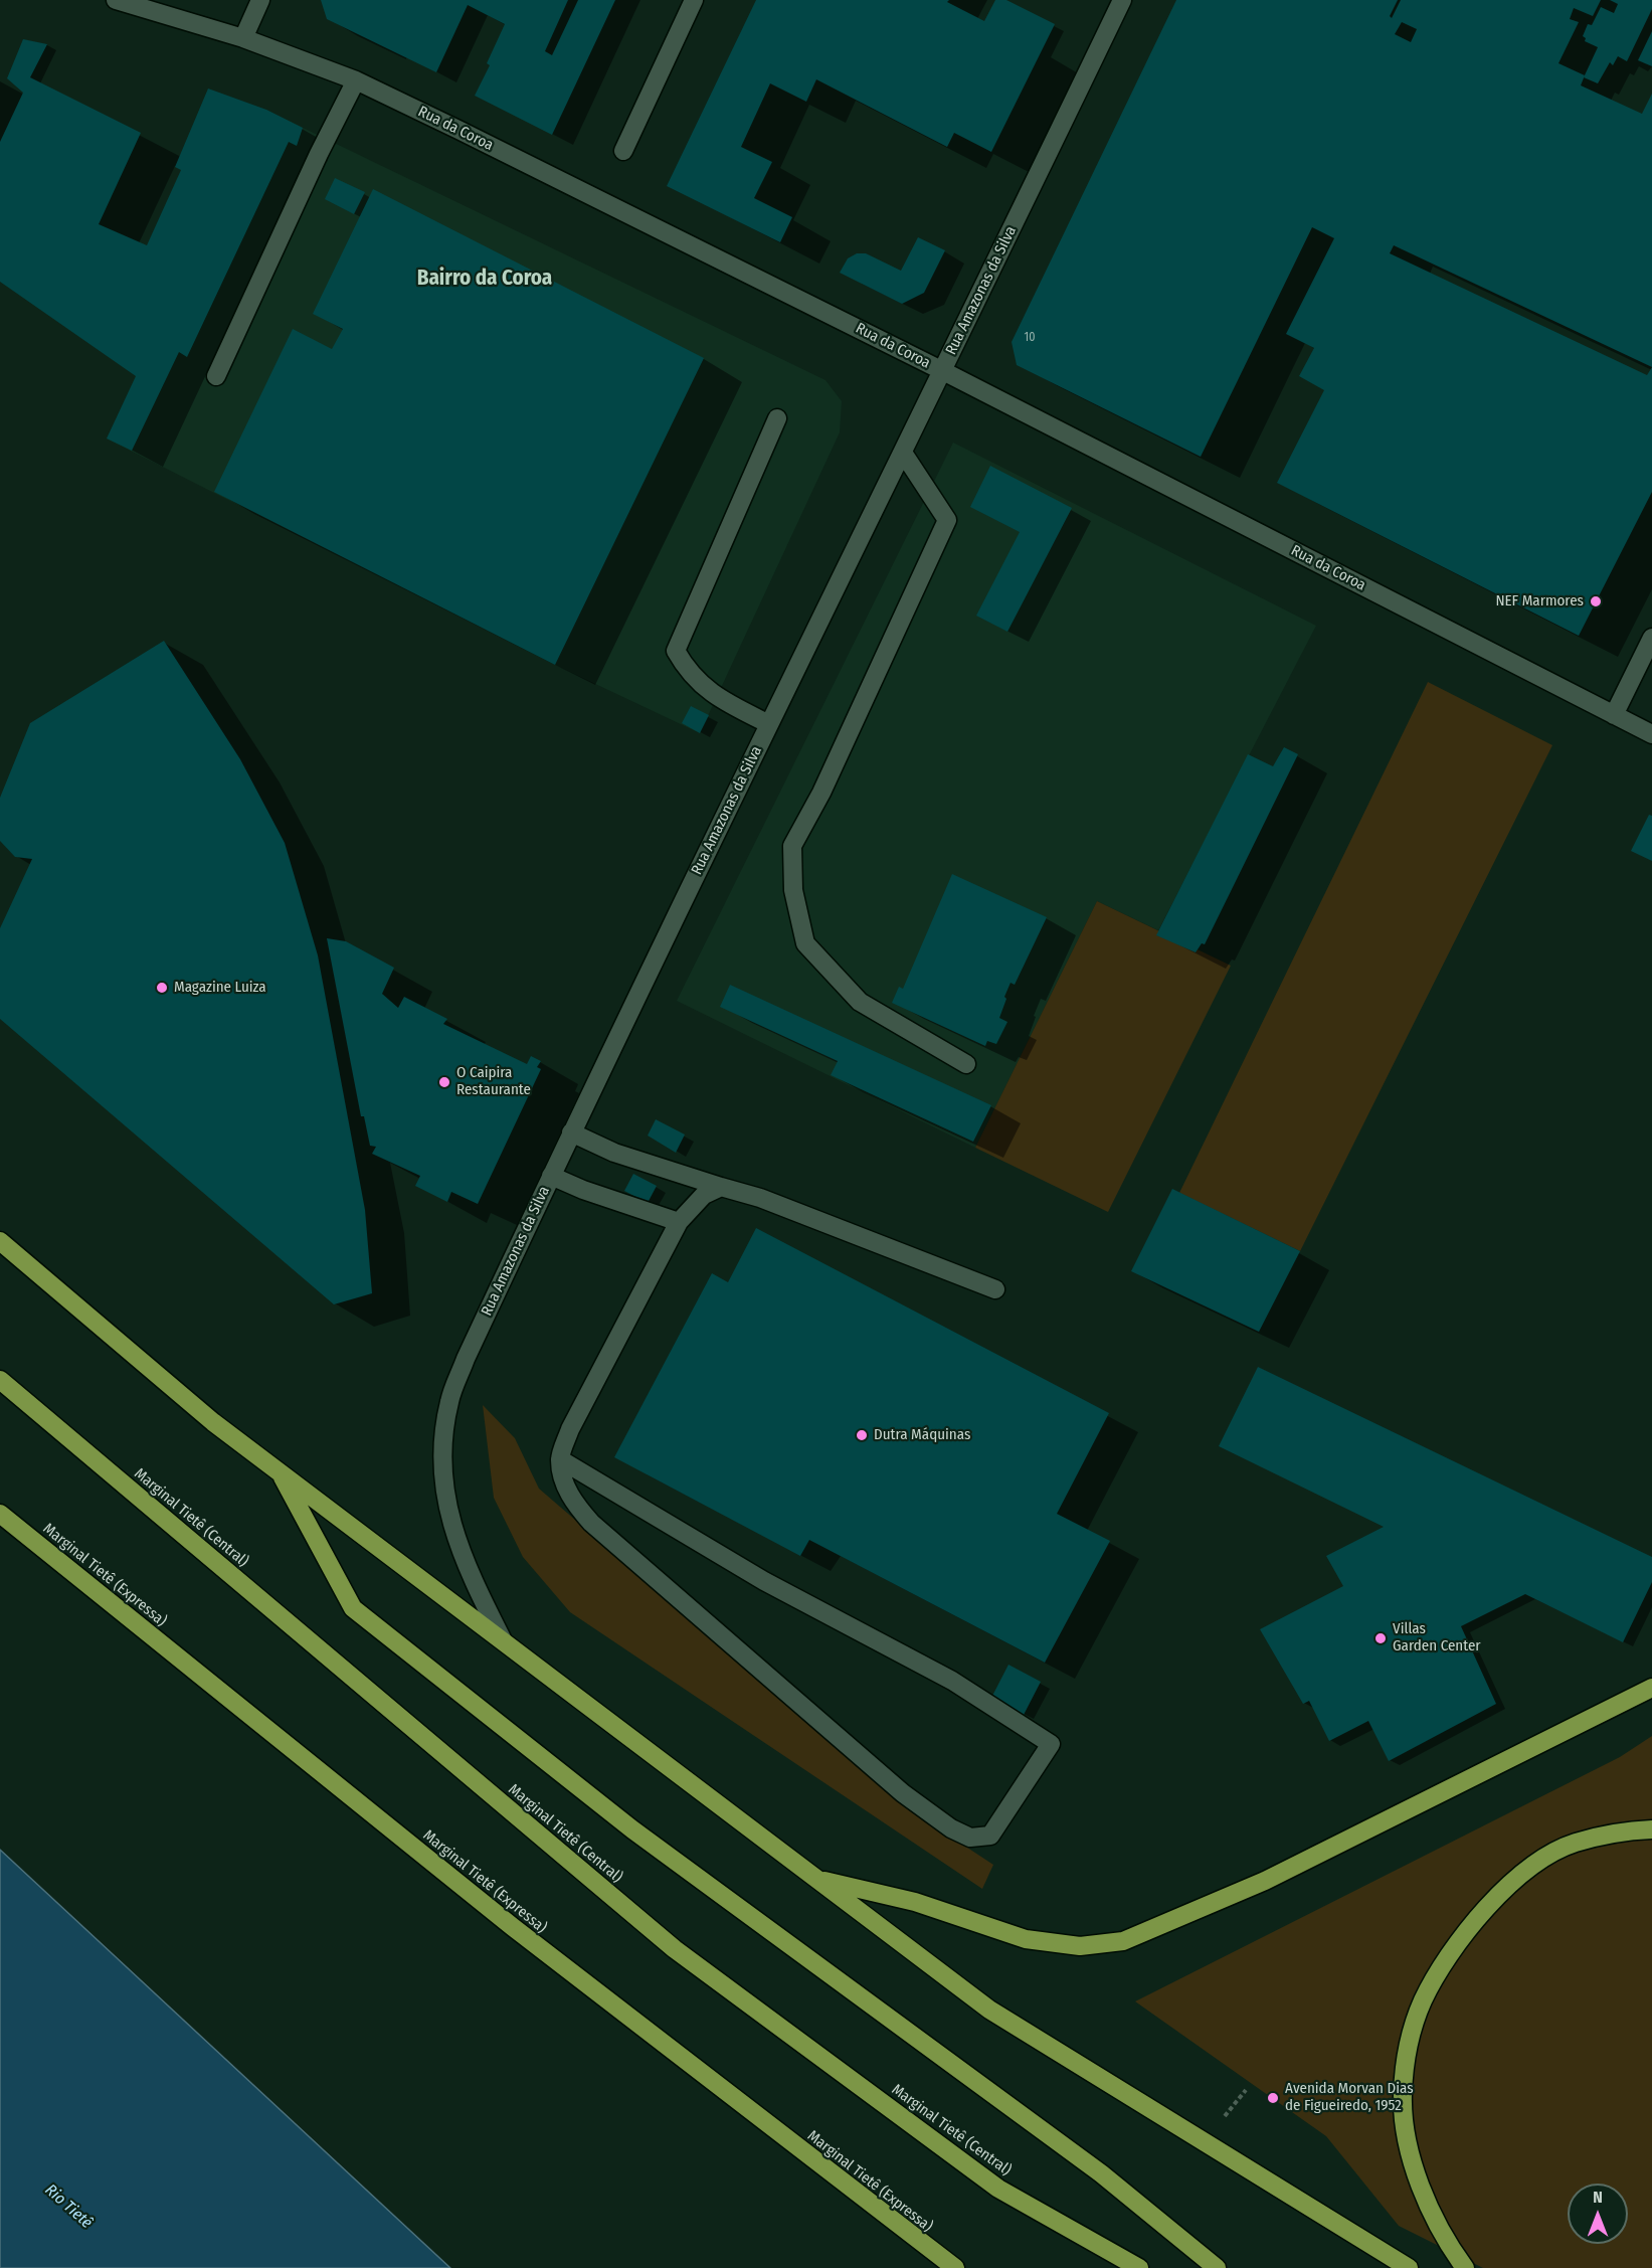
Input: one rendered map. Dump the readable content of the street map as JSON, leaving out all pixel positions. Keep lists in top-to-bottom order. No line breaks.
{"streets":{"highway":["Marginal Tietê (Central)","Marginal Tietê (Expressa)"],"street":["Rua da Coroa","Rua Amazonas da Silva"]},"crossings":[["Rua da Coroa","Rua Amazonas da Silva"]],"districts":["Bairro da Coroa"],"water":["Rio Tietê"],"places":["NEF Marmores","Magazine Luiza","O Caipira Restaurante","Dutra Máquinas","Villas Garden Center","Avenida Morvan Dias de Figueiredo, 1952"],"house_numbers":["10"],"north":"top"}
